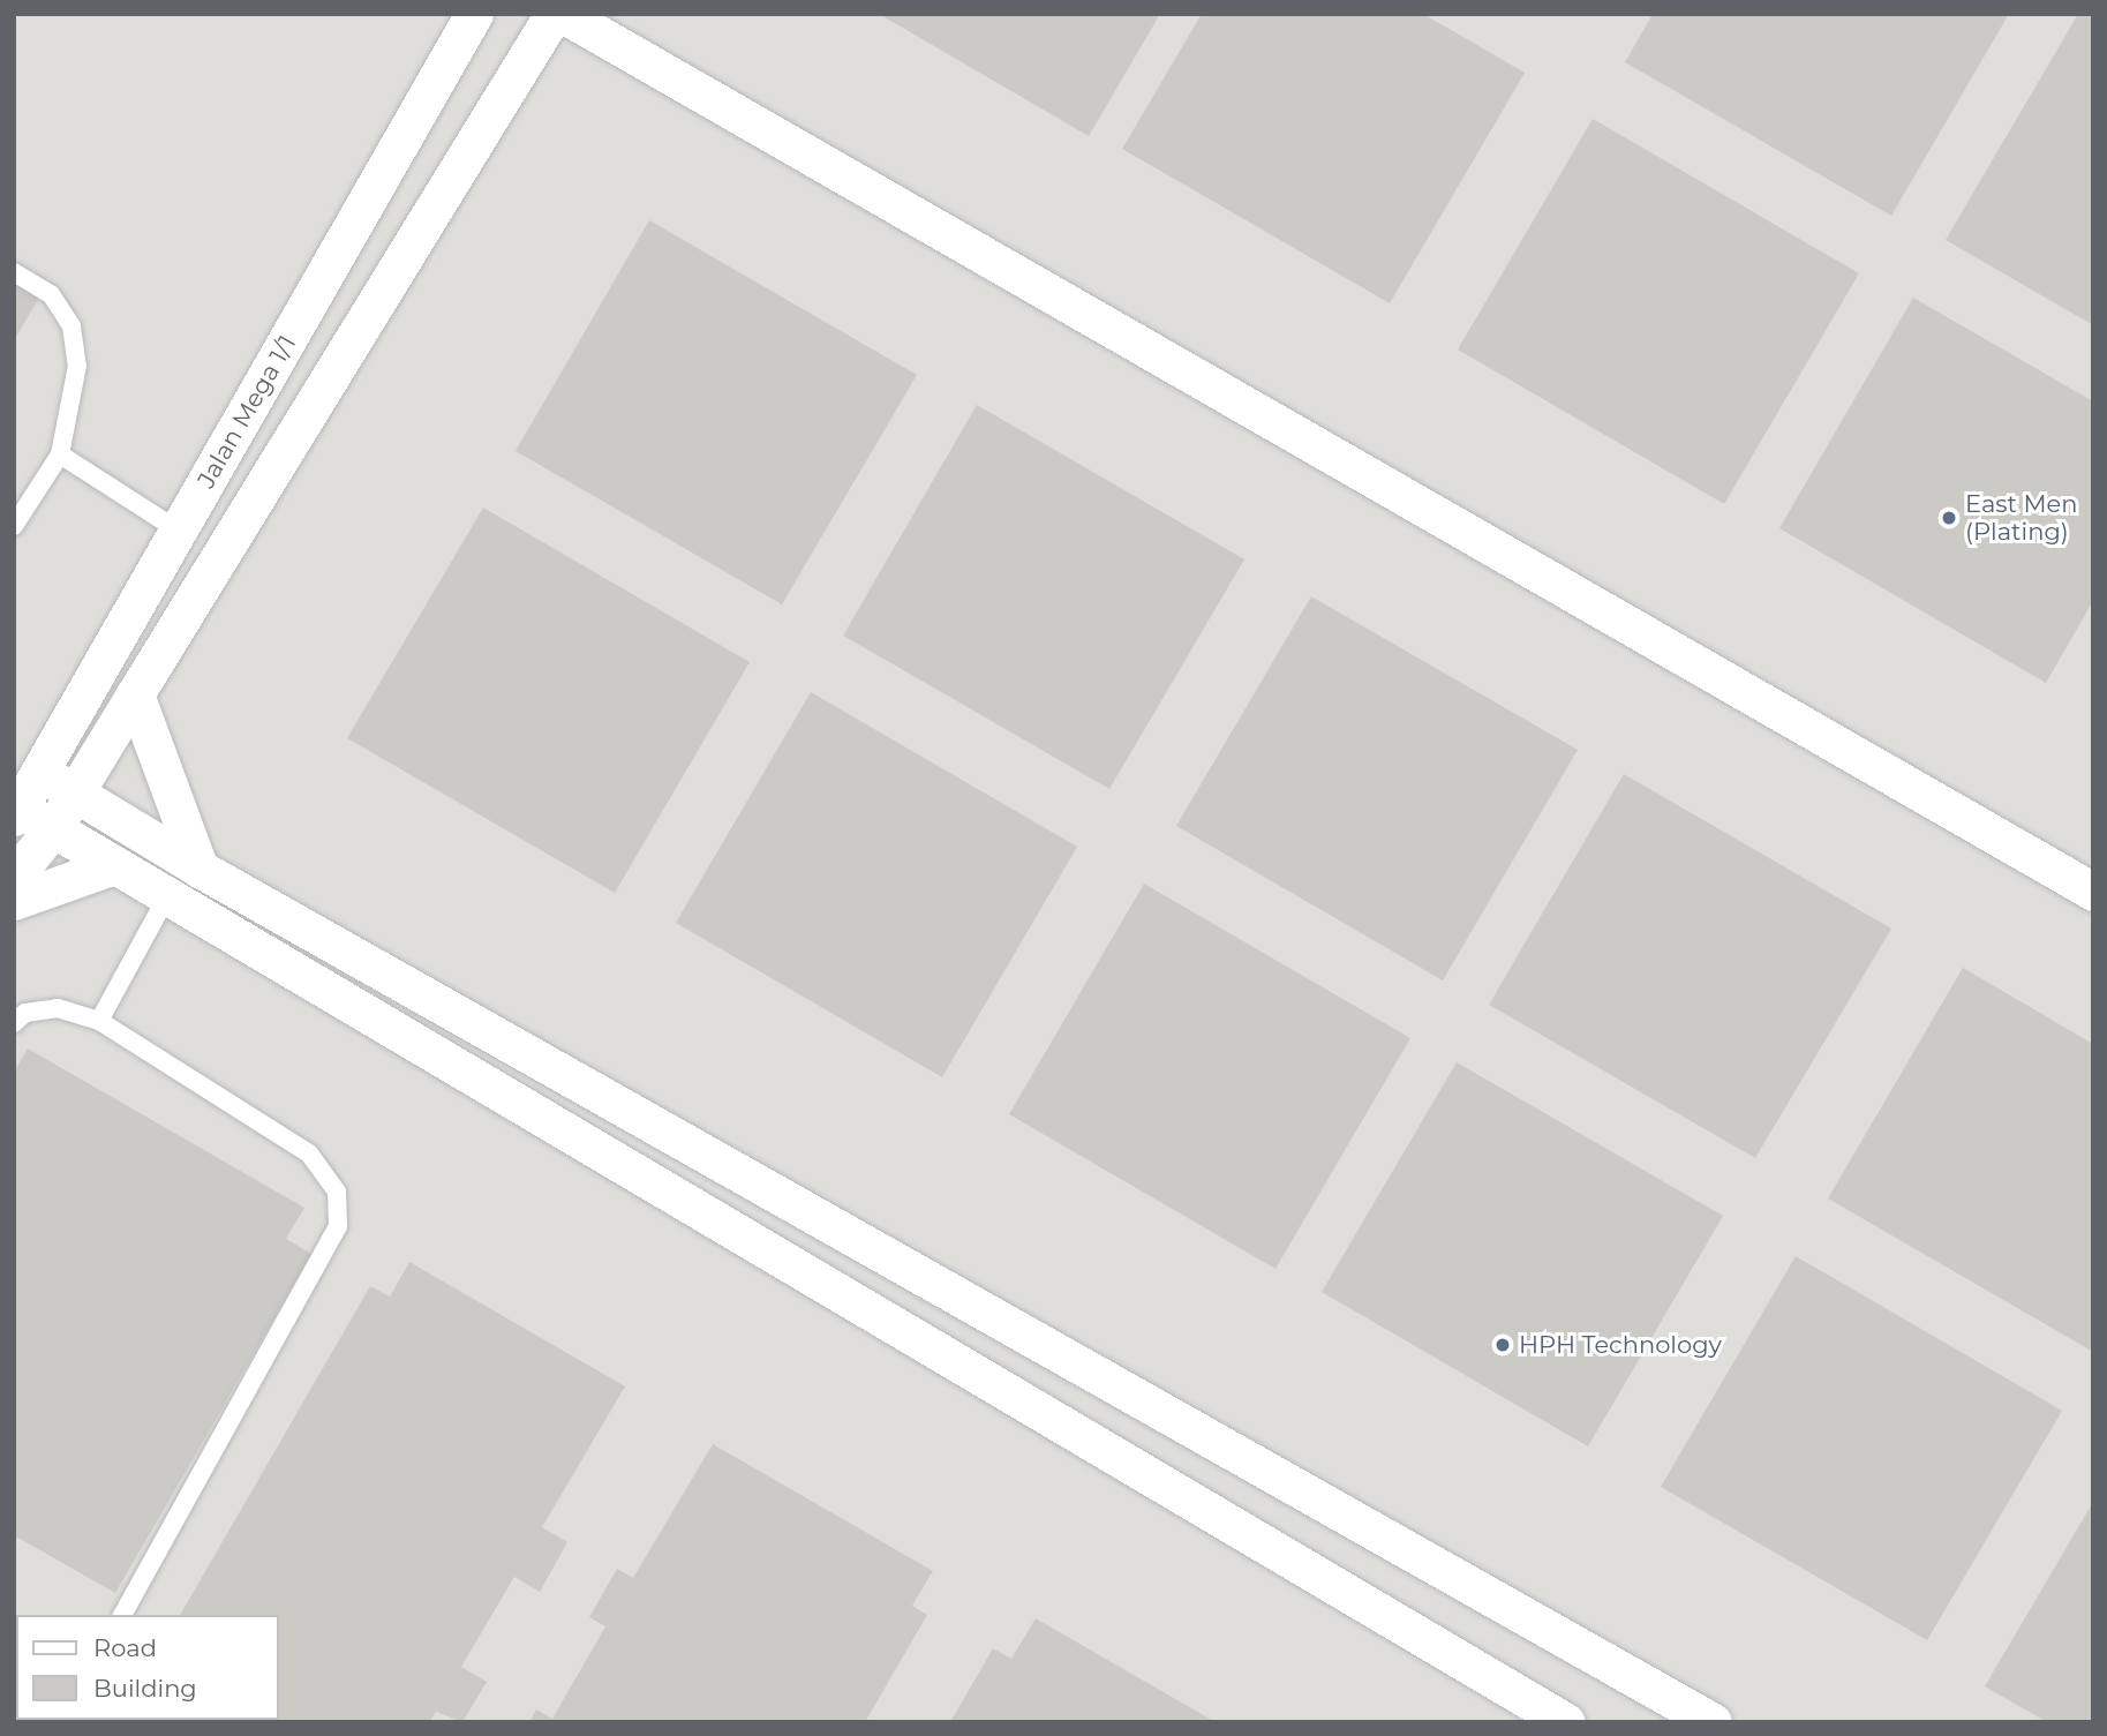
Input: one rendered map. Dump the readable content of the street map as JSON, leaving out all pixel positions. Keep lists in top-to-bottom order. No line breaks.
{"streets":{"street":["Jalan Mega 1/1"]},"places":["East Men (Plating)","HPH Technology"],"legend":["Road","Building"]}
